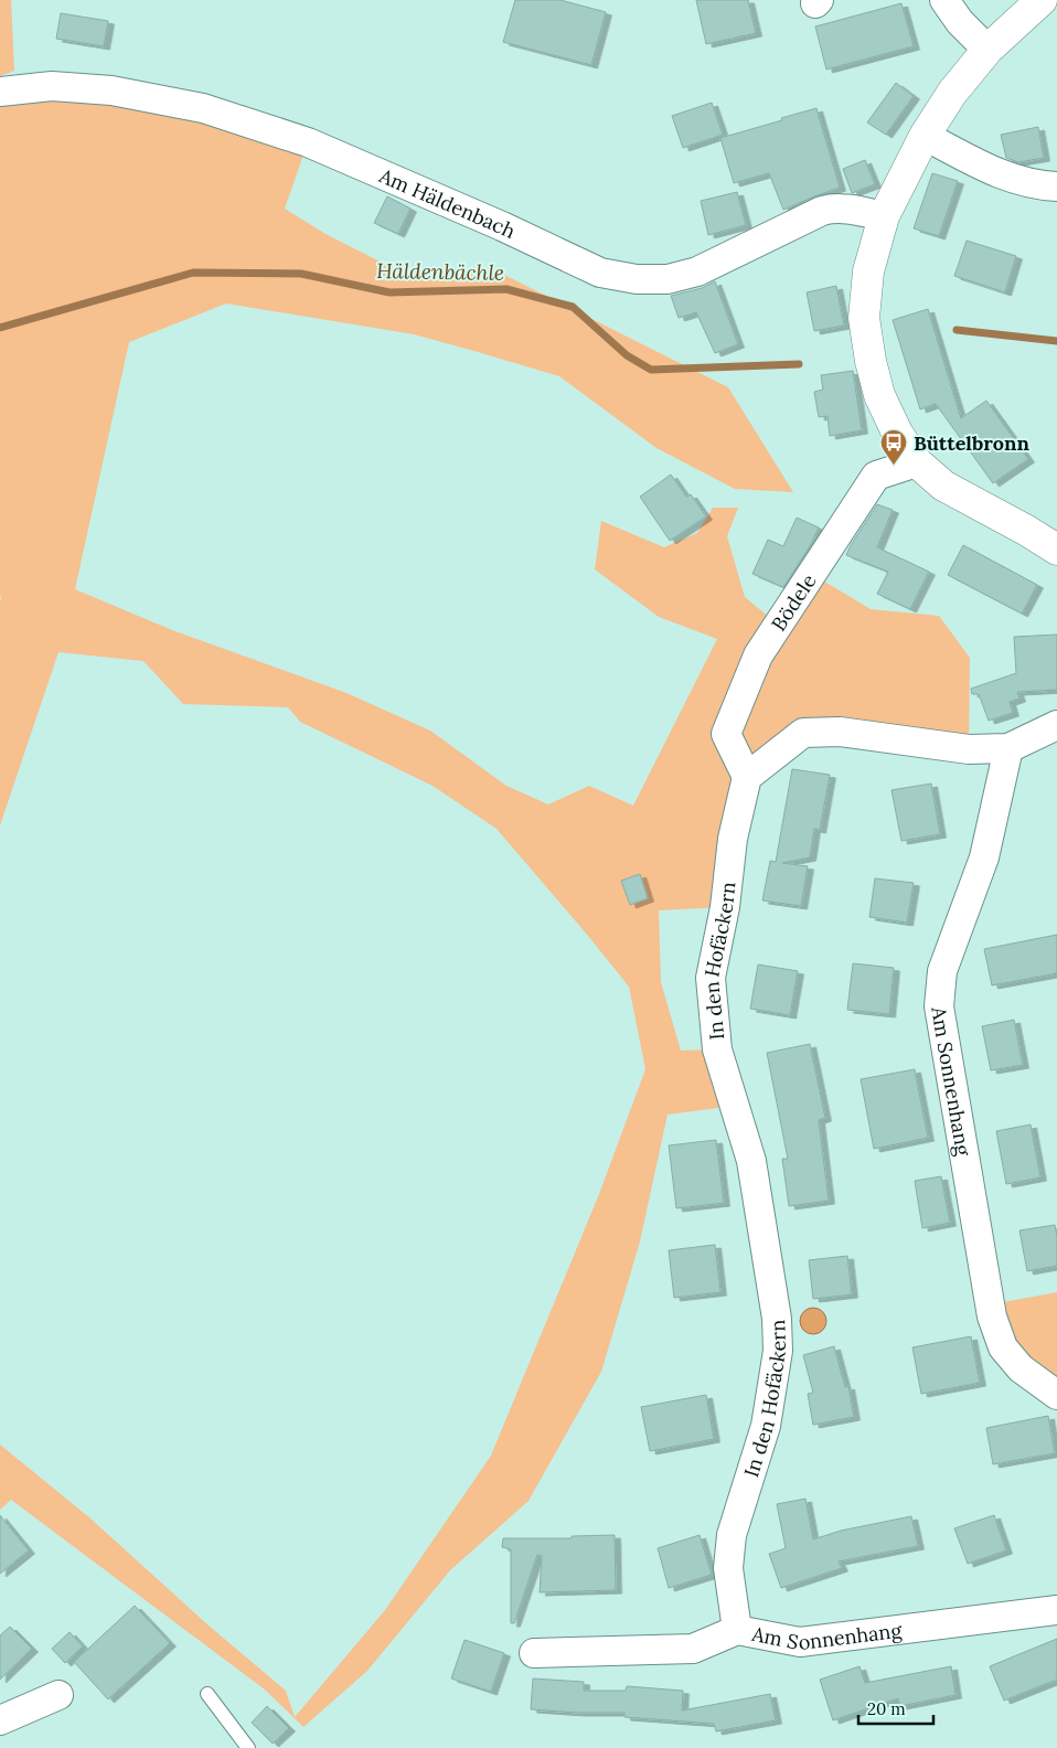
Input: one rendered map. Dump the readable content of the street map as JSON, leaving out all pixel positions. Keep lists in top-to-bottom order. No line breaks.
{"streets":{"street":["Am Häldenbach","Bödele","In den Hofäckern","Am Sonnenhang"]},"crossings":[["Bödele","In den Hofäckern"],["In den Hofäckern","Am Sonnenhang"]],"water":["Häldenbächle"],"places":{"bus stop":["Büttelbronn"]},"scale_bar":"20 m"}
